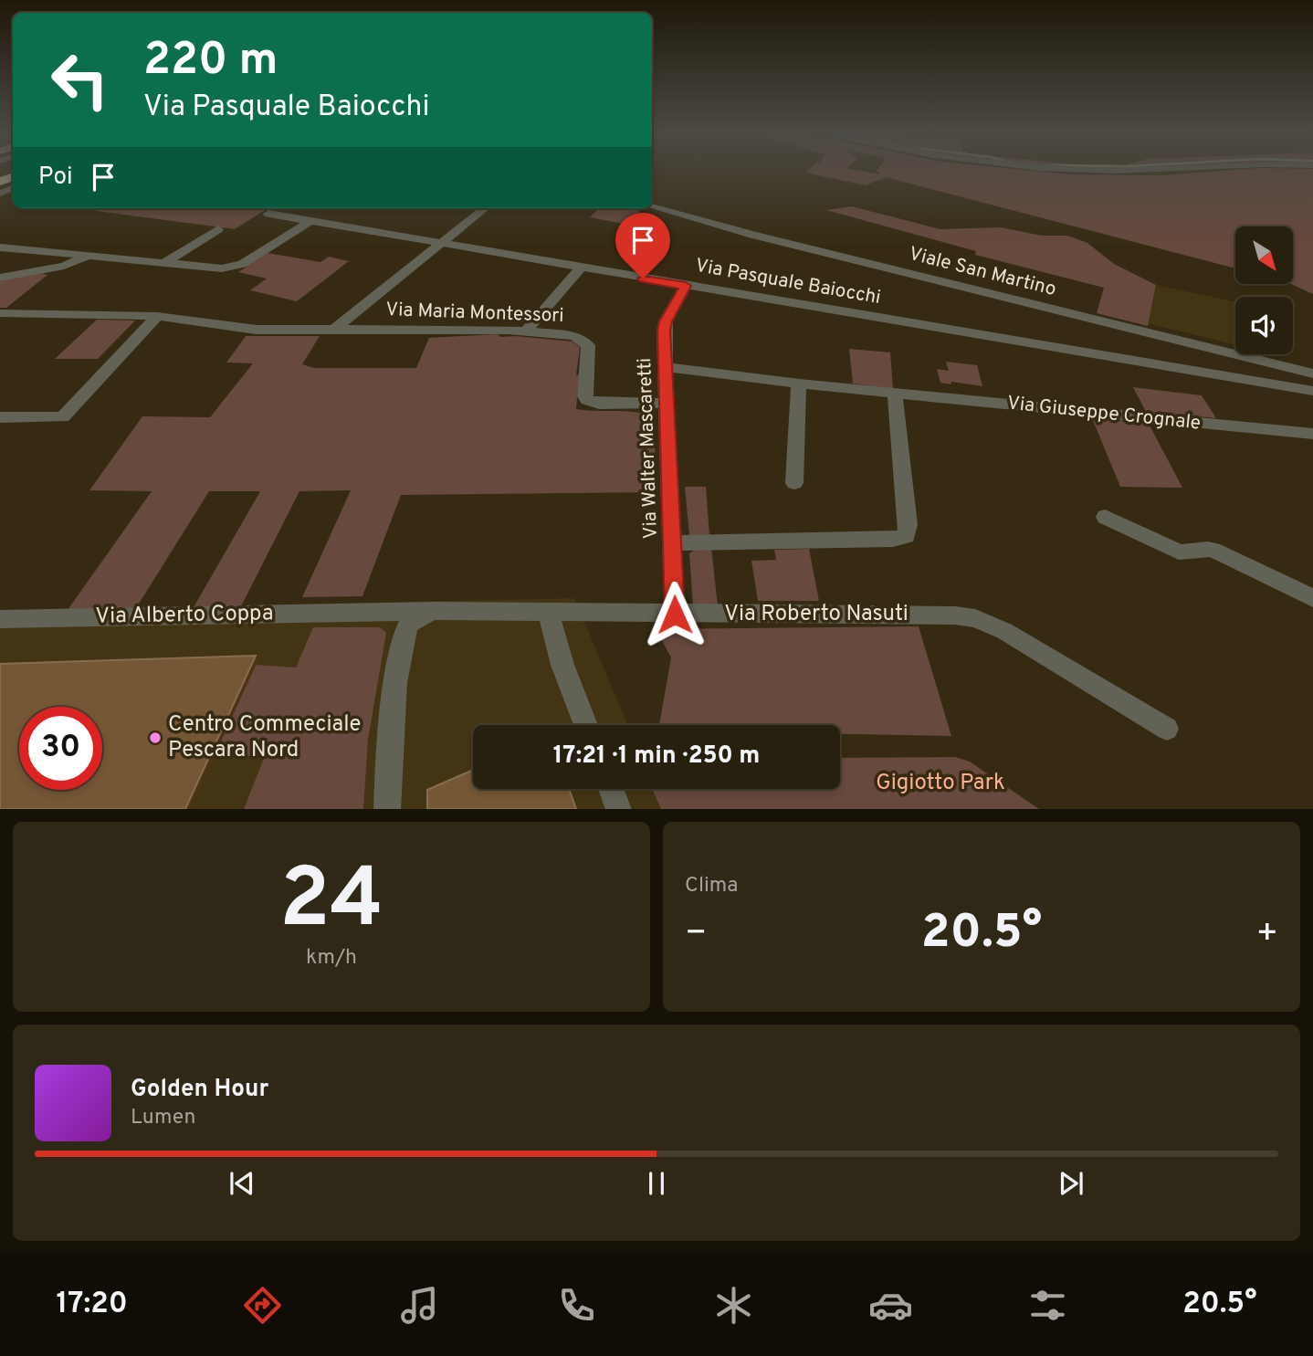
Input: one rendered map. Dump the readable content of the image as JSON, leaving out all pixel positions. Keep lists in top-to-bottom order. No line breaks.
{"streets":{"street":["Viale San Martino","Via Pasquale Baiocchi","Via Maria Montessori","Via Giuseppe Crognale","Via Walter Mascaretti","Via Roberto Nasuti","Via Alberto Coppa"]},"crossings":[["Viale San Martino","Via Pasquale Baiocchi"],["Via Pasquale Baiocchi","Via Walter Mascaretti"],["Via Maria Montessori","Via Walter Mascaretti"],["Via Giuseppe Crognale","Via Walter Mascaretti"],["Via Walter Mascaretti","Via Roberto Nasuti"],["Via Roberto Nasuti","Via Alberto Coppa"]],"parks":["Gigiotto Park"],"places":["Centro Commeciale Pescara Nord"],"north":"bottom right","page":{"turn":["220 m","Via Pasquale Baiocchi"],"then":"Poi","limit":"30","trip":"17:21 · 1 min · 250 m","tile":[["24","km/h"],"Clima"],"heat":["−","20.5°","+"],"song":["Golden Hour","Lumen"],"tabs":["17:20","20.5°"]}}
